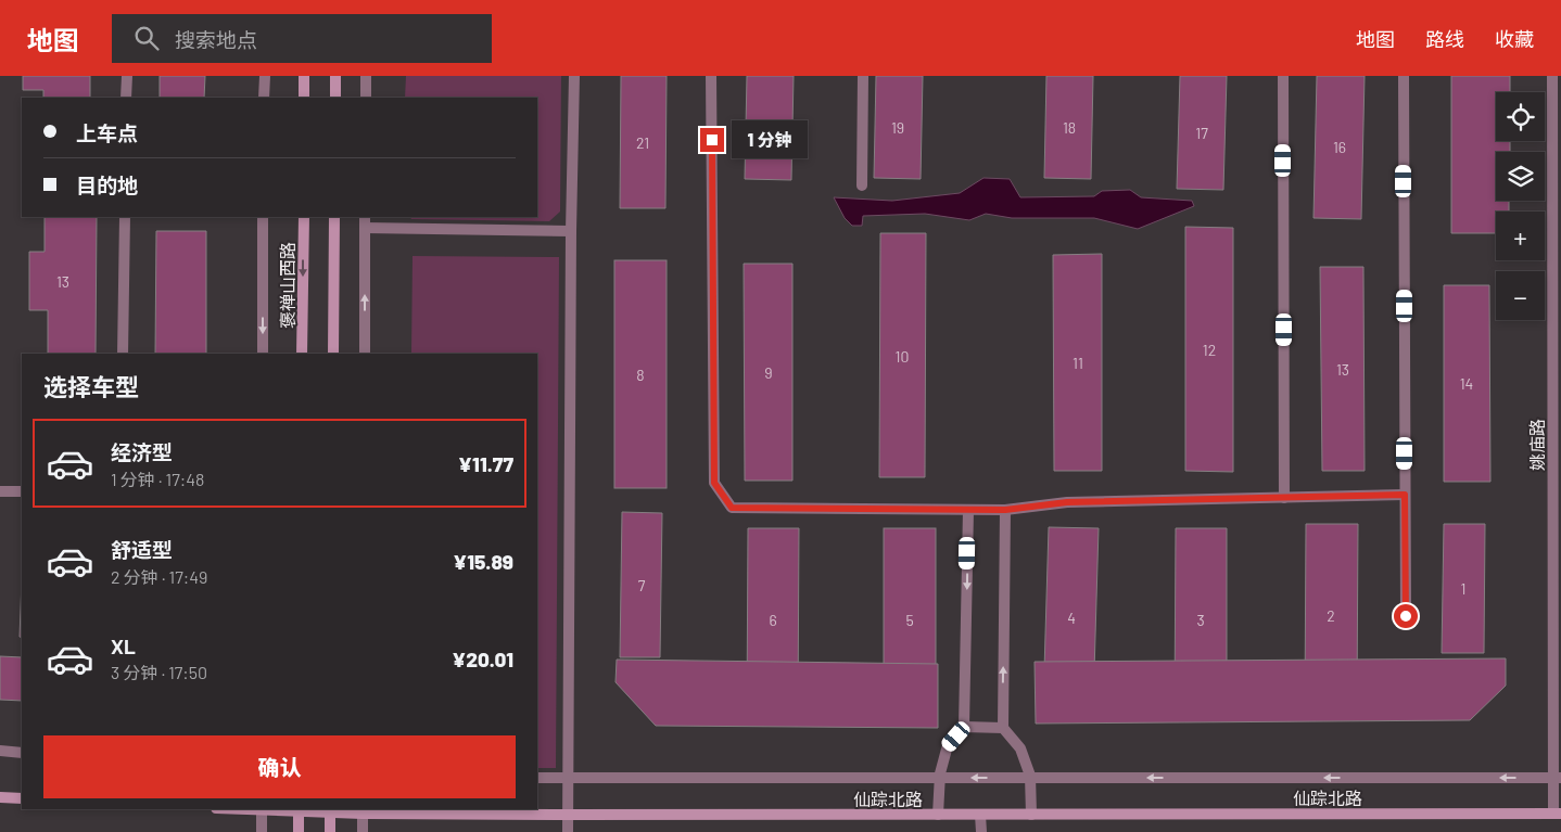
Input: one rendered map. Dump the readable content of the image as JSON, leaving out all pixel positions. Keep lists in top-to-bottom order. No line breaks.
{"streets":{"main road":["褒禅山西路","仙踪北路"],"street":["姚庙路"]},"crossings":[["姚庙路","仙踪北路"]],"house_numbers":["19","18","17","21","16","13","12","10","11","13","9","8","14","7","1","2","4","6","5","3"],"page":{"header":"地图","search":"搜索地点","nav":["地图","路线","收藏"],"map_buttons":["+","−"],"banner":["上车点","目的地"],"bubble":"1 分钟","heading":"选择车型","list":[{"name":"经济型","note":"1 分钟 · 17:48","value":"¥11.77"},{"name":"舒适型","note":"2 分钟 · 17:49","value":"¥15.89"},{"name":"XL","note":"3 分钟 · 17:50","value":"¥20.01"}],"buttons":"确认"}}
